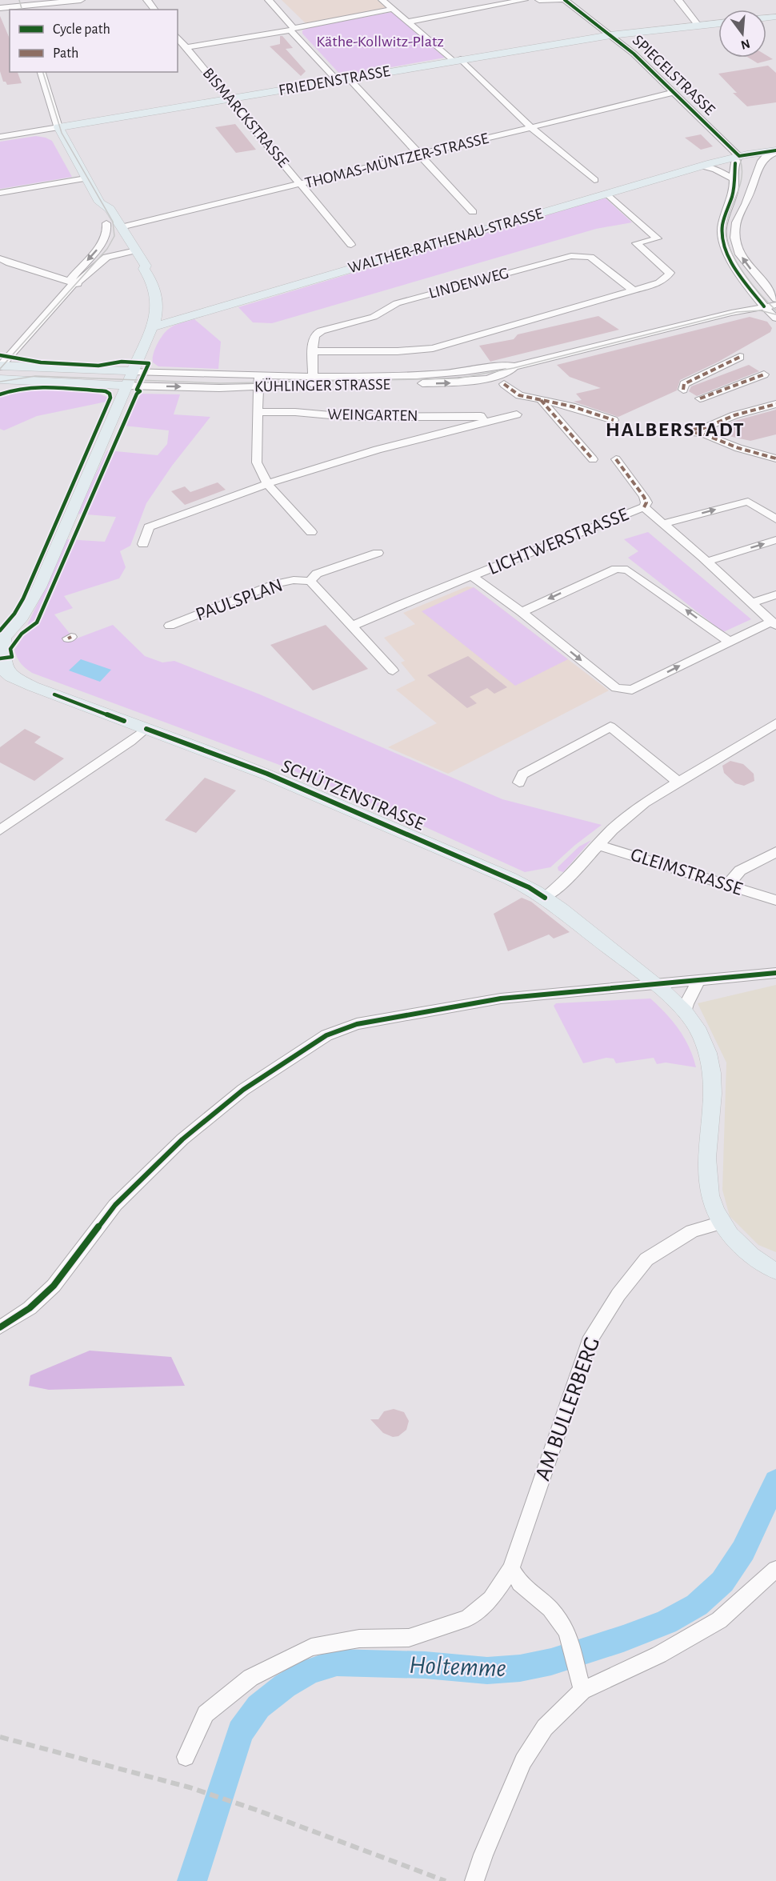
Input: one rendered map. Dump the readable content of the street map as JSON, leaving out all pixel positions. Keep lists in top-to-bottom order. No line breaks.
{"streets":{"main road":["FRIEDENSTRASSE","WALTHER-RATHENAU-STRASSE","SCHÜTZENSTRASSE"],"street":["SPIEGELSTRASSE","BISMARCKSTRASSE","THOMAS-MÜNTZER-STRASSE","LINDENWEG","KÜHLINGER STRASSE","WEINGARTEN","LICHTWERSTRASSE","PAULSPLAN","GLEIMSTRASSE","AM BULLERBERG"]},"crossings":[["SPIEGELSTRASSE","FRIEDENSTRASSE"],["SPIEGELSTRASSE","THOMAS-MÜNTZER-STRASSE"],["SPIEGELSTRASSE","WALTHER-RATHENAU-STRASSE"],["FRIEDENSTRASSE","BISMARCKSTRASSE"],["BISMARCKSTRASSE","THOMAS-MÜNTZER-STRASSE"],["LINDENWEG","KÜHLINGER STRASSE"],["LICHTWERSTRASSE","PAULSPLAN"],["SCHÜTZENSTRASSE","AM BULLERBERG"]],"districts":["HALBERSTADT"],"water":["Holtemme"],"parks":["Käthe-Kollwitz-Platz"],"legend":["Cycle path","Path"],"north":"bottom"}
